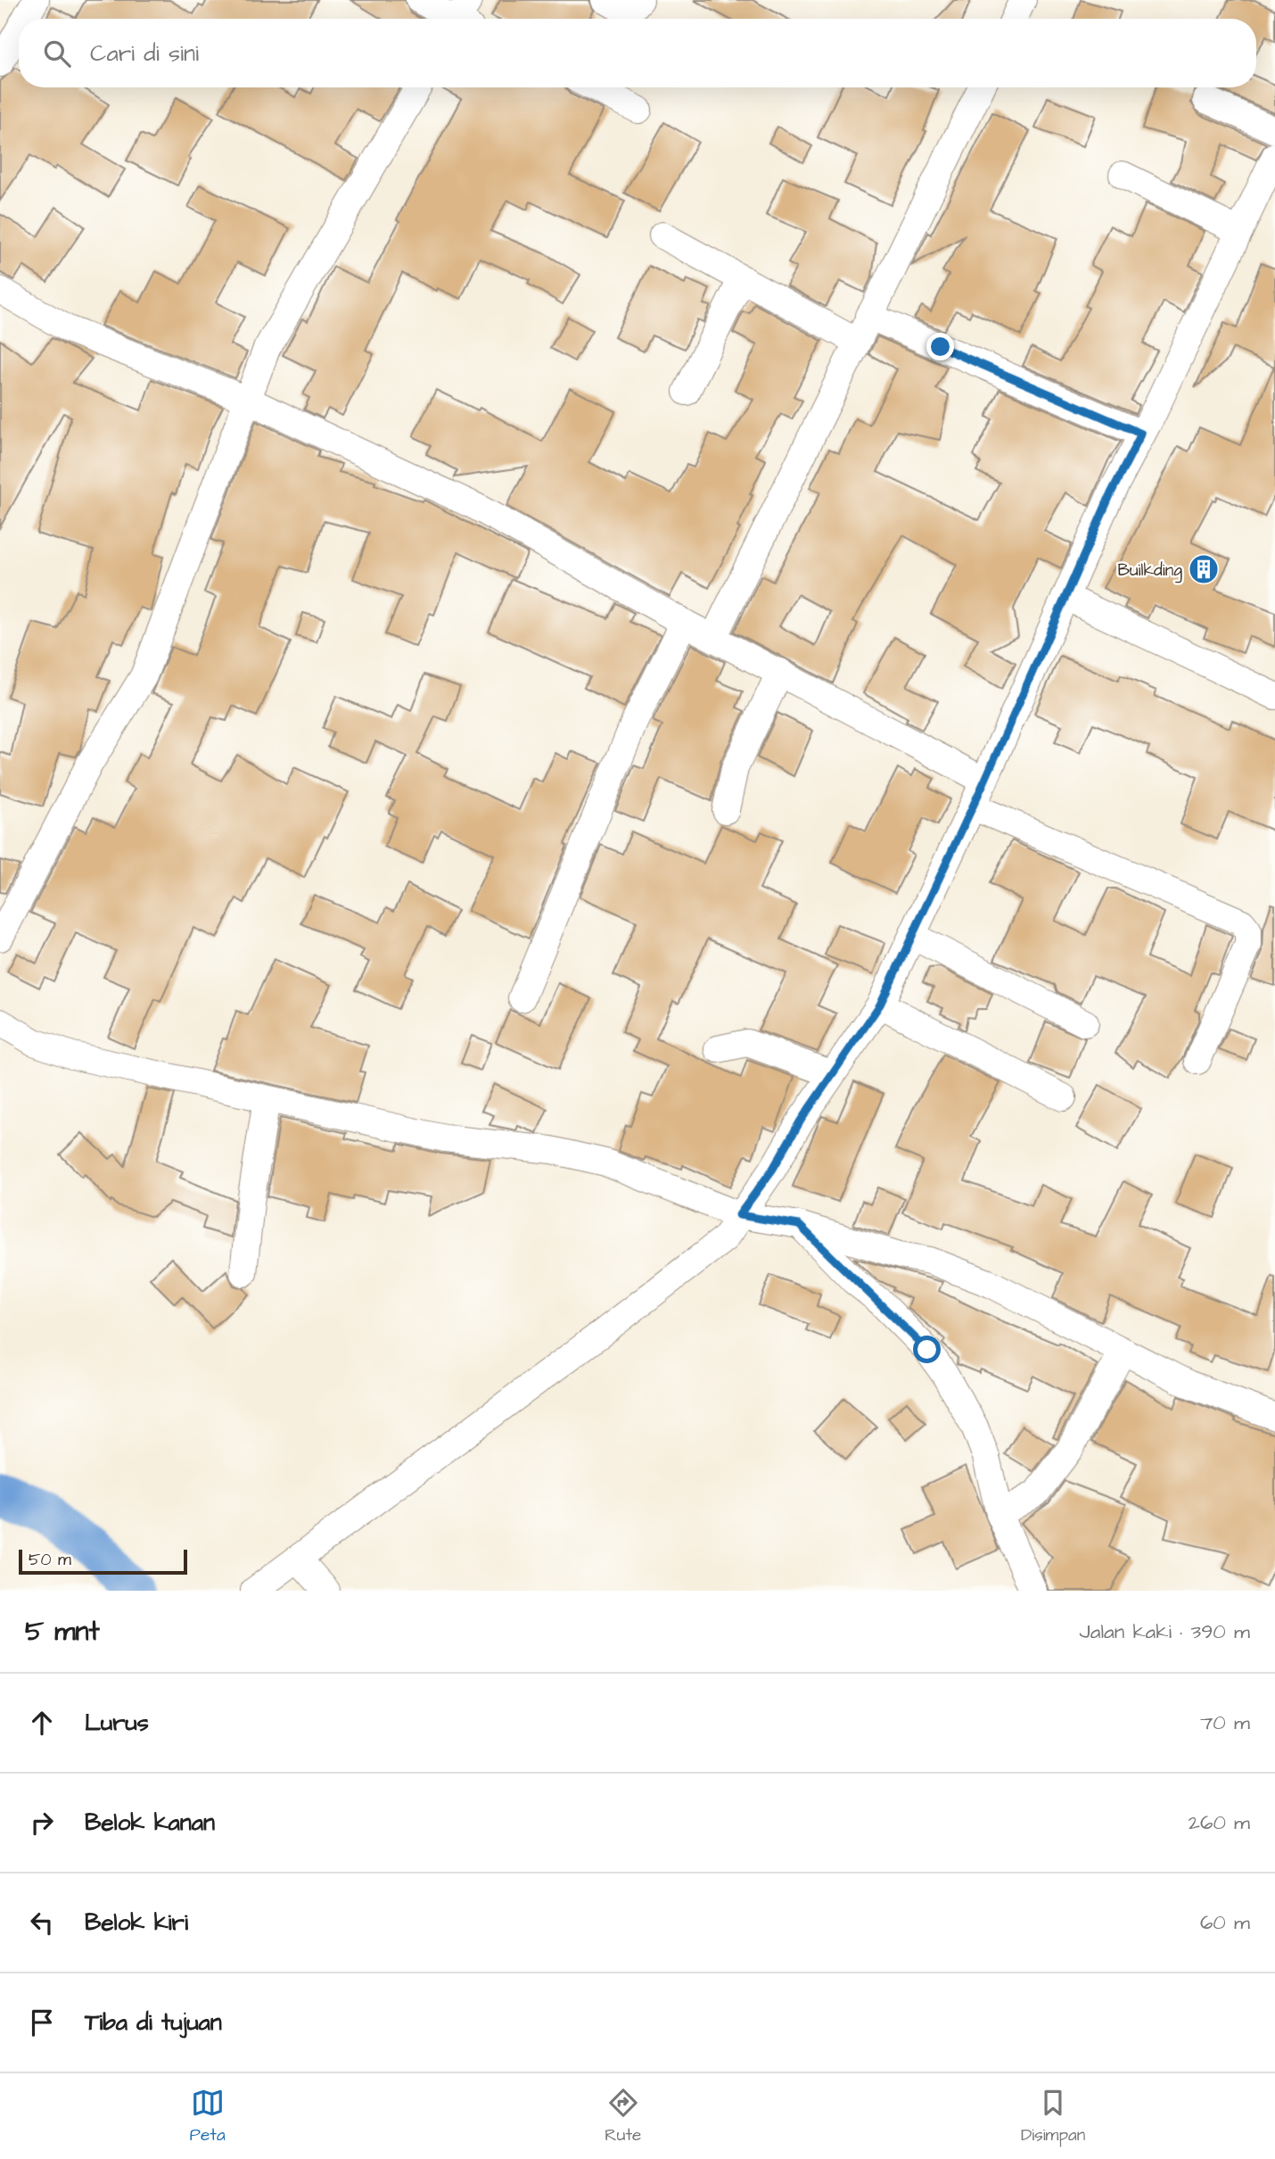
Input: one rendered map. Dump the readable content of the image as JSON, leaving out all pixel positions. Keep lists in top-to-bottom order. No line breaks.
{"places":{"building":["Builkding"]},"scale_bar":"50 m","page":{"search":"Cari di sini","scale":"50 m","heading":["5 mnt","Jalan kaki · 390 m"],"list":[["Lurus","70 m"],["Belok kanan","260 m"],["Belok kiri","60 m"],"Tiba di tujuan"],"nav":["Peta","Rute","Disimpan"]}}
